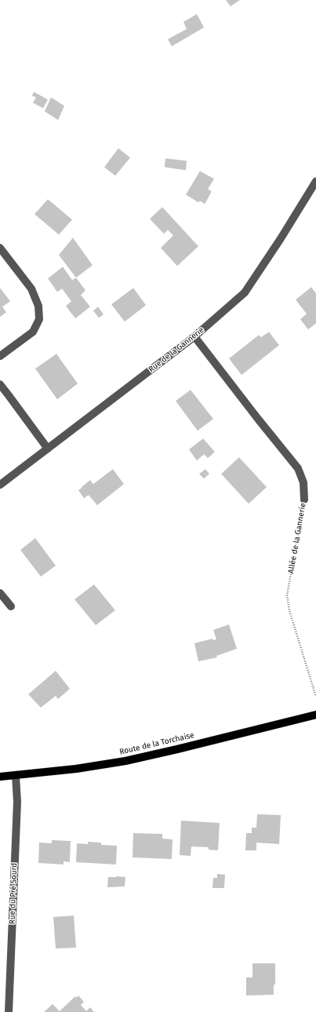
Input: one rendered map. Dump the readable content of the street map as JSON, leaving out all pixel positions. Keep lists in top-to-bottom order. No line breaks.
{"streets":{"main road":["Route de la Torchaise"],"street":["Rue de la Gannerie","Allée de la Gannerie","Rue du Pré Sourd"]},"crossings":[["Rue de la Gannerie","Allée de la Gannerie"],["Route de la Torchaise","Rue du Pré Sourd"]]}
